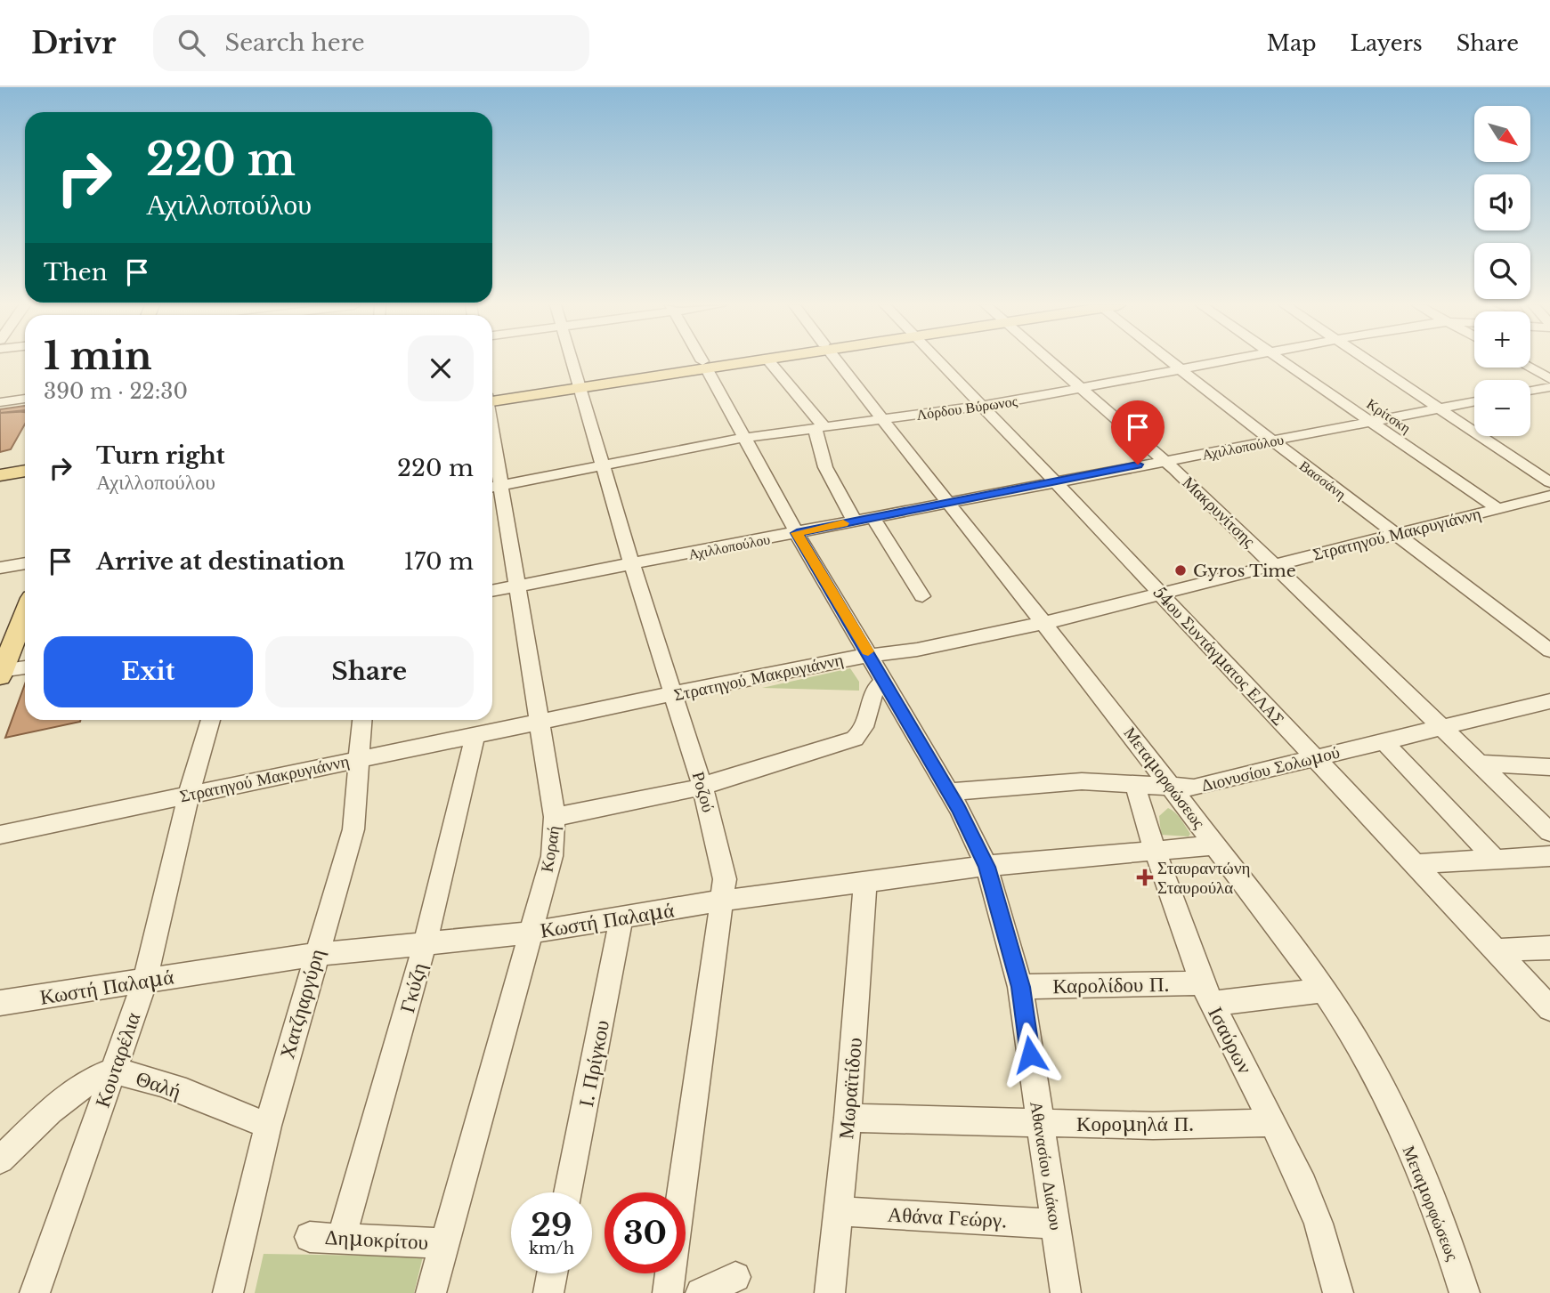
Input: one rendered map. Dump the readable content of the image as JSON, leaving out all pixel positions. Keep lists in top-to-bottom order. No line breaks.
{"streets":{"street":["Λόρδου Βύρωνος","Κρίτσκη","Αχιλλοπούλου","Βασσάνη","Μακρυνίτσης","Στρατηγού Μακρυγιάννη","54ου Συντάγματος ΕΛΑΣ","Διονυσίου Σολωμού","Μεταμορφώσεως","Ροζού","Κοραή","Κωστή Παλαμά","Καρολίδου Π.","Γκύζη","Χατζηαργύρη","Ισαύρων","Κουταρέλια","Ι. Πρίγκου","Θαλή","Μωραϊτίδου","Κορομηλά Π.","Αθανασίου Διάκου","Αθάνα Γεώργ.","Δημοκρίτου"]},"crossings":[["Λόρδου Βύρωνος","Βασσάνη"],["Λόρδου Βύρωνος","Μακρυνίτσης"],["Λόρδου Βύρωνος","54ου Συντάγματος ΕΛΑΣ"],["Λόρδου Βύρωνος","Μεταμορφώσεως"],["Λόρδου Βύρωνος","Ροζού"],["Λόρδου Βύρωνος","Κοραή"],["Λόρδου Βύρωνος","Αθανασίου Διάκου"],["Κρίτσκη","Αχιλλοπούλου"],["Κρίτσκη","Στρατηγού Μακρυγιάννη"],["Αχιλλοπούλου","Βασσάνη"],["Αχιλλοπούλου","Μακρυνίτσης"],["Αχιλλοπούλου","54ου Συντάγματος ΕΛΑΣ"],["Αχιλλοπούλου","Μεταμορφώσεως"],["Αχιλλοπούλου","Ροζού"],["Αχιλλοπούλου","Κοραή"],["Αχιλλοπούλου","Αθανασίου Διάκου"],["Βασσάνη","Στρατηγού Μακρυγιάννη"],["Μακρυνίτσης","Στρατηγού Μακρυγιάννη"],["Μακρυνίτσης","Διονυσίου Σολωμού"],["Στρατηγού Μακρυγιάννη","54ου Συντάγματος ΕΛΑΣ"],["Στρατηγού Μακρυγιάννη","Μεταμορφώσεως"],["Στρατηγού Μακρυγιάννη","Ροζού"],["Στρατηγού Μακρυγιάννη","Κοραή"],["Στρατηγού Μακρυγιάννη","Γκύζη"],["Στρατηγού Μακρυγιάννη","Χατζηαργύρη"],["Στρατηγού Μακρυγιάννη","Κουταρέλια"],["Στρατηγού Μακρυγιάννη","Αθανασίου Διάκου"],["54ου Συντάγματος ΕΛΑΣ","Διονυσίου Σολωμού"],["Διονυσίου Σολωμού","Μεταμορφώσεως"],["Διονυσίου Σολωμού","Ισαύρων"],["Διονυσίου Σολωμού","Αθανασίου Διάκου"],["Μεταμορφώσεως","Κωστή Παλαμά"],["Μεταμορφώσεως","Καρολίδου Π."],["Ροζού","Κωστή Παλαμά"],["Κοραή","Κωστή Παλαμά"],["Κοραή","Δημοκρίτου"],["Κωστή Παλαμά","Γκύζη"],["Κωστή Παλαμά","Χατζηαργύρη"],["Κωστή Παλαμά","Ισαύρων"],["Κωστή Παλαμά","Κουταρέλια"],["Κωστή Παλαμά","Ι. Πρίγκου"],["Κωστή Παλαμά","Μωραϊτίδου"],["Κωστή Παλαμά","Αθανασίου Διάκου"],["Καρολίδου Π.","Ισαύρων"],["Καρολίδου Π.","Αθανασίου Διάκου"],["Γκύζη","Δημοκρίτου"],["Χατζηαργύρη","Θαλή"],["Ισαύρων","Κορομηλά Π."],["Κουταρέλια","Θαλή"],["Μωραϊτίδου","Κορομηλά Π."],["Μωραϊτίδου","Αθάνα Γεώργ."],["Κορομηλά Π.","Αθανασίου Διάκου"],["Αθανασίου Διάκου","Αθάνα Γεώργ."]],"places":{"other":["Gyros Time"],"health":["Σταυραντώνη Σταυρούλα"]},"north":"bottom right","page":{"header":"Drivr","search":"Search here","nav":["Map","Layers","Share"],"map_buttons":["+","−"],"turn":["220 m","Αχιλλοπούλου"],"then":"Then","heading":["1 min","390 m · 22:30"],"list":[{"name":"Turn right","note":"Αχιλλοπούλου","value":"220 m"},{"name":"Arrive at destination","value":"170 m"}],"buttons":["Exit","Share"],"speed":"29 km/h","limit":"30"}}
